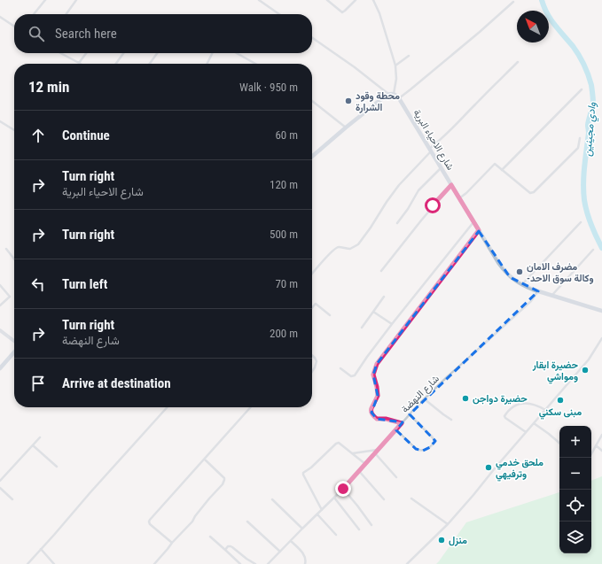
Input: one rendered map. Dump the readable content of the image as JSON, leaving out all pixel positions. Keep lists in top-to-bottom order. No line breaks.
{"streets":{"main road":["شارع الاحياء البرية"],"street":["شارع النهضة"]},"crossings":[["شارع الاحياء البرية","شارع النهضة"]],"water":["وادي مجينين"],"places":["محطة وقود الشرارة","مضرف الامان -وكالة سوق الاحد","حضيرة ابقار ومواشي","حضيرة دواجن","مبنى سكني","ملحق خدمي وترفيهي","منزل"],"north":"top left","page":{"search":"Search here","heading":["12 min","Walk · 950 m"],"list":[["Continue","60 m"],["Turn right","شارع الاحياء البرية","120 m"],["Turn right","500 m"],["Turn left","70 m"],["Turn right","شارع النهضة","200 m"],"Arrive at destination"],"map_buttons":["+","−"]}}
